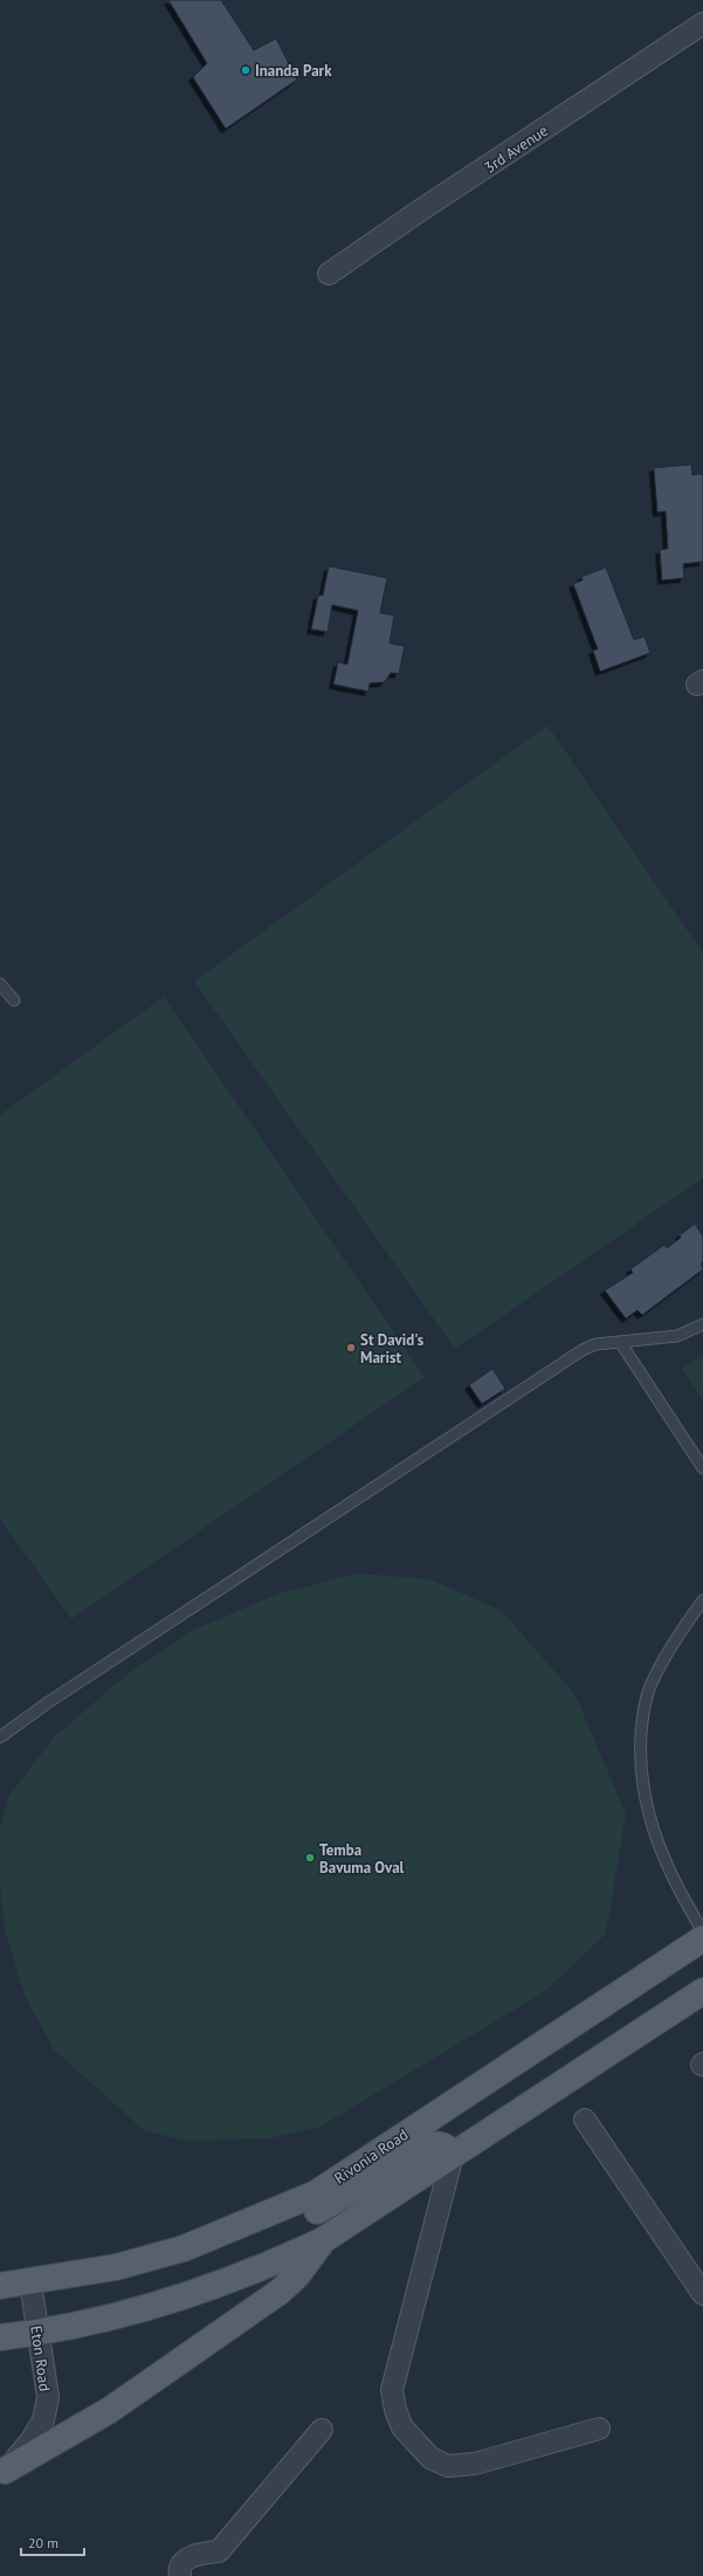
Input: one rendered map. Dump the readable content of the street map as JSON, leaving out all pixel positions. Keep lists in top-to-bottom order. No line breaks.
{"streets":{"main road":["Rivonia Road"],"street":["3rd Avenue","Eton Road"]},"crossings":[["Rivonia Road","Eton Road"]],"places":["Inanda Park","St David's Marist","Temba Bavuma Oval"],"scale_bar":"20 m"}
